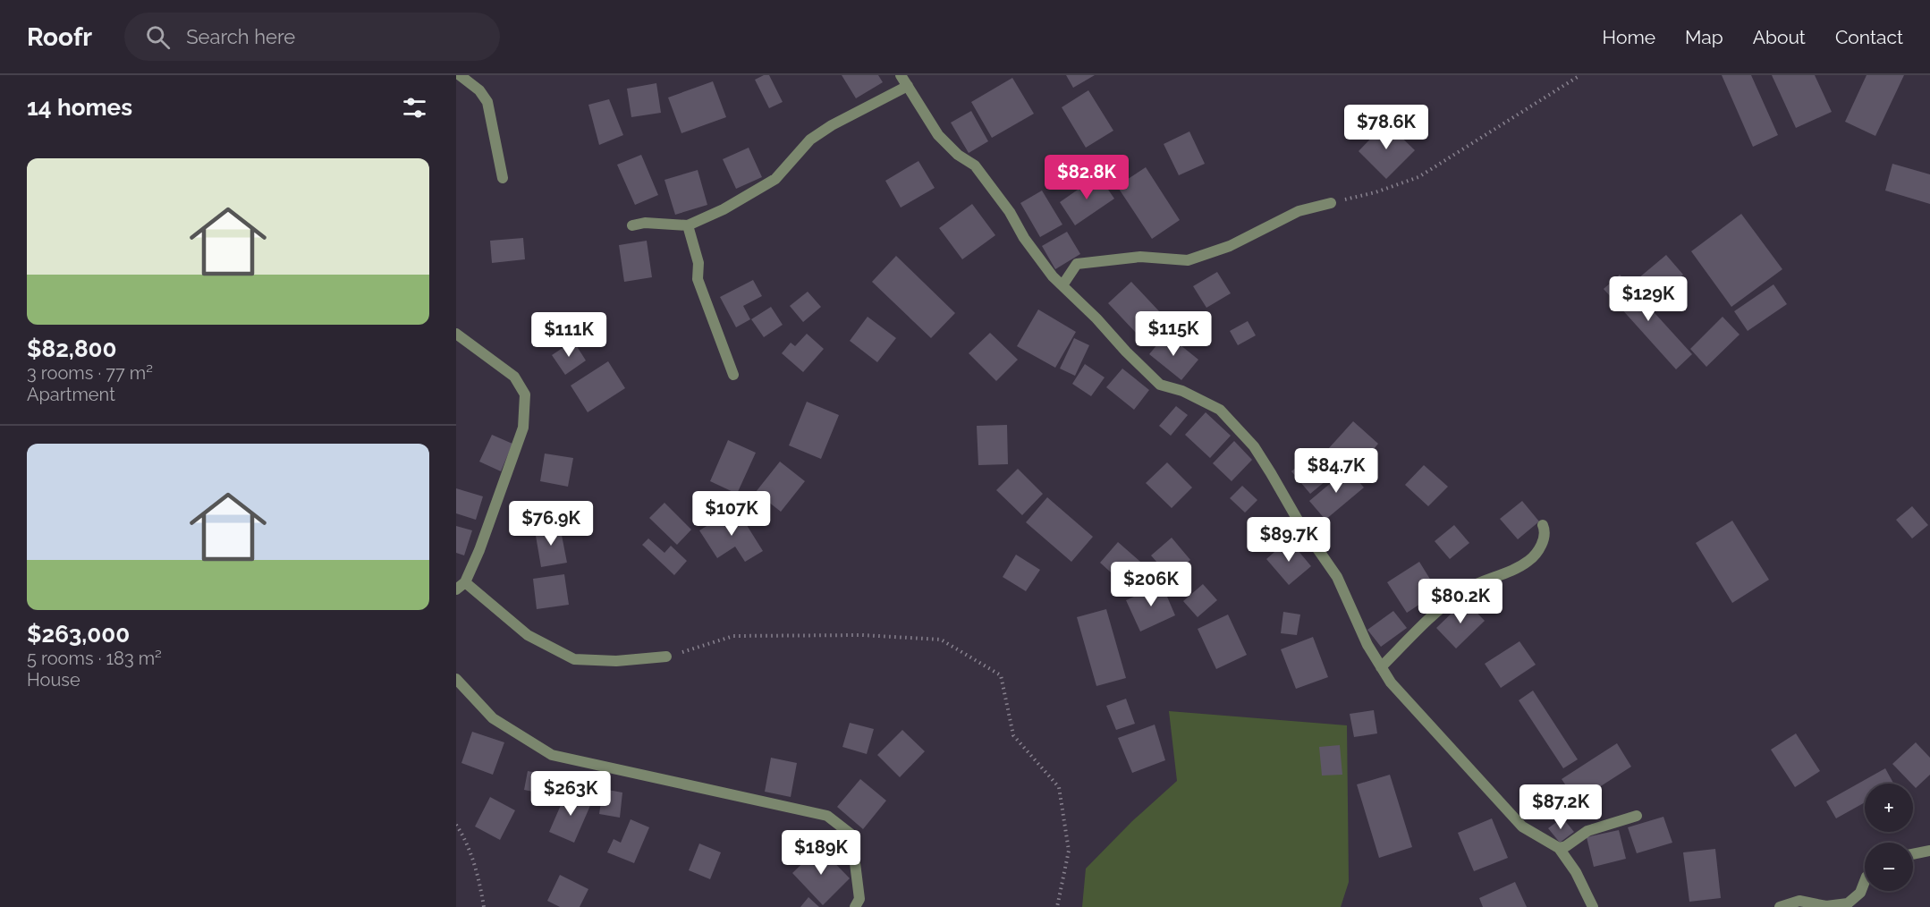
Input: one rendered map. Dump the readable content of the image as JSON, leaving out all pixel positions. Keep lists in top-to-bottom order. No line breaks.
{"page":{"header":"Roofr","search":"Search here","nav":["Home","Map","About","Contact"],"heading":"14 homes","price":["$78.6K","$82.8K","$129K","$115K","$111K","$84.7K","$107K","$76.9K","$89.7K","$206K","$80.2K","$263K","$87.2K","$189K"],"list":[{"name":"$82,800","note":"3 rooms · 77 m² · Apartment"},{"name":"$263,000","note":"5 rooms · 183 m² · House"}],"map_buttons":["+","−"]}}
